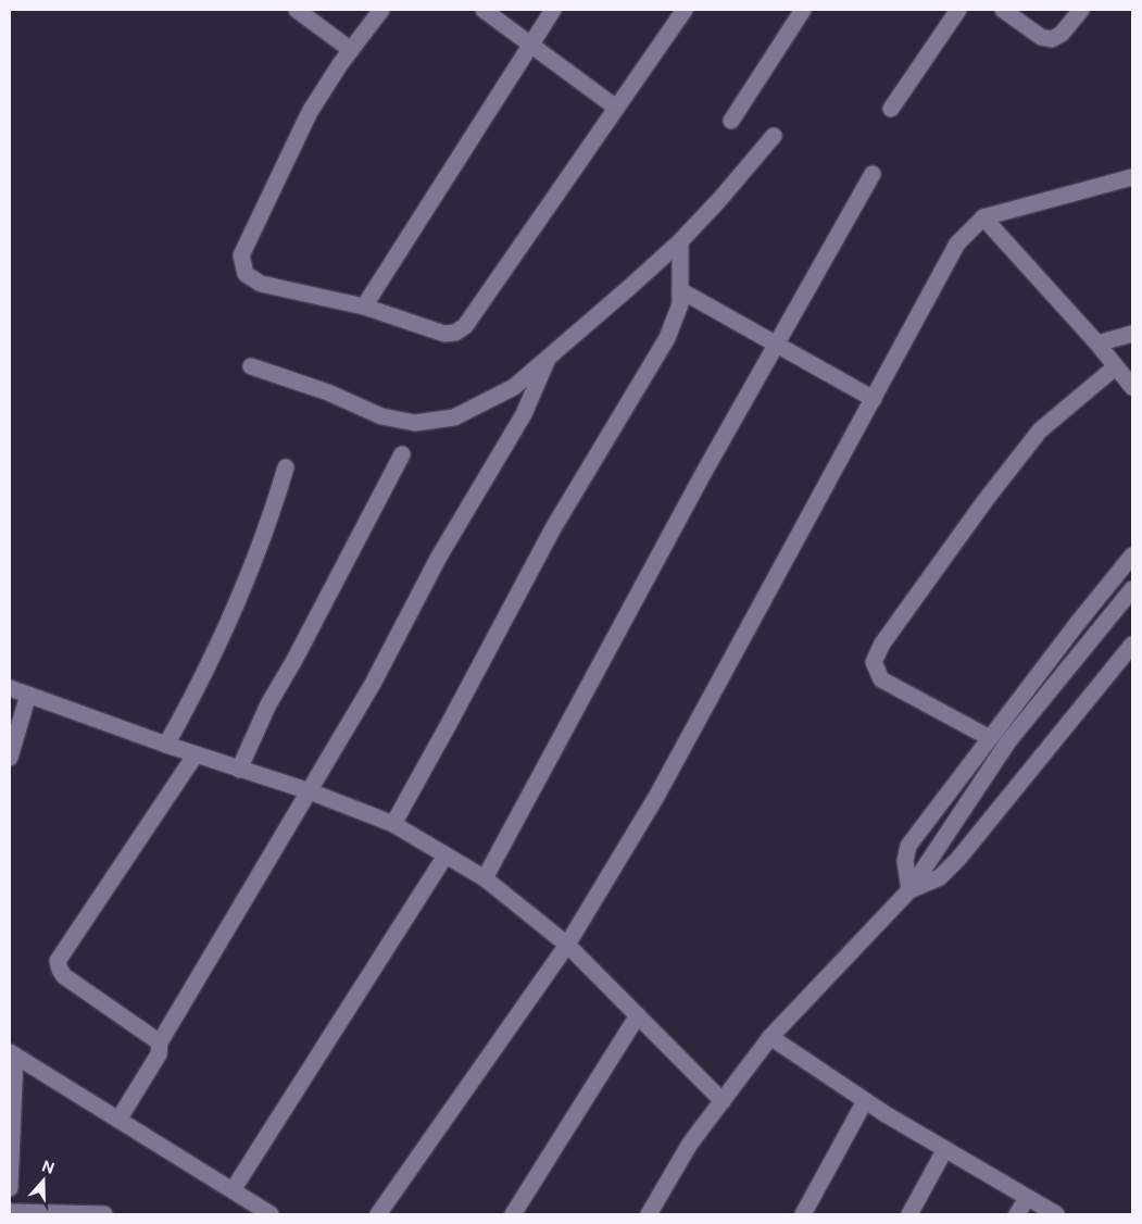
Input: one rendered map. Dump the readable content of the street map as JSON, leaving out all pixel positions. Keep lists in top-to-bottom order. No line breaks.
{"north":"top"}
